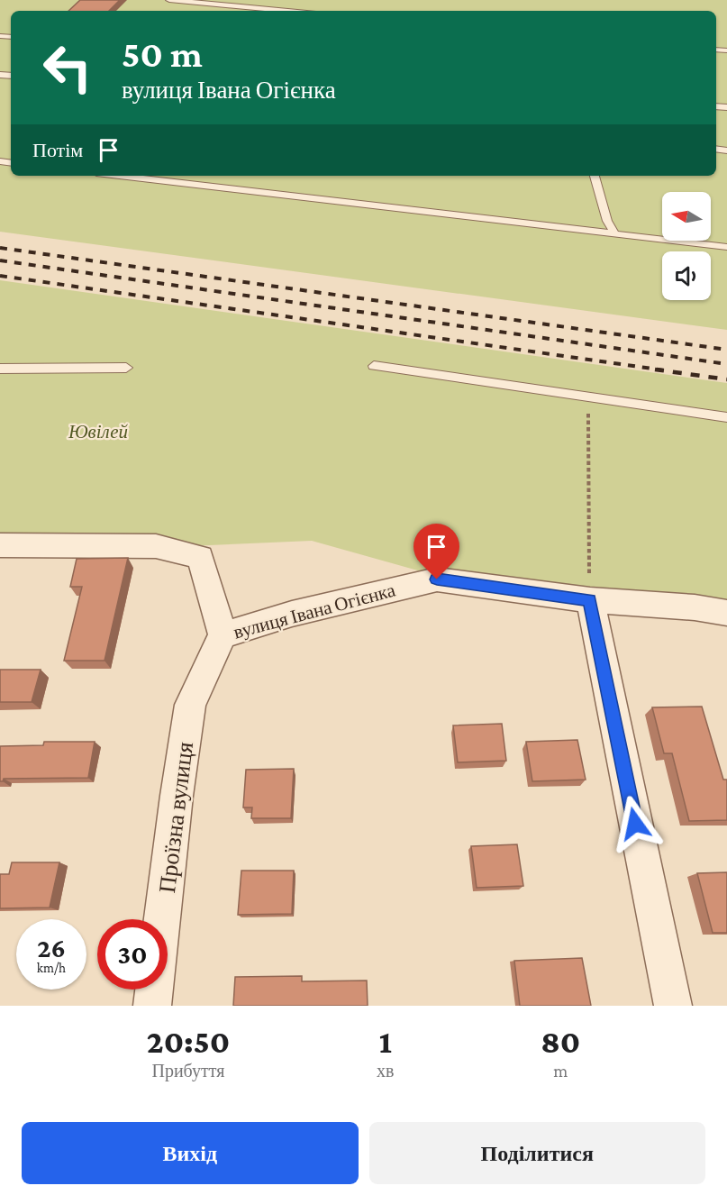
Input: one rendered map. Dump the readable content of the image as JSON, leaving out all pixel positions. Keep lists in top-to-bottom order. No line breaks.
{"streets":{"street":["вулиця Івана Огієнка","Проїзна вулиця"]},"crossings":[["вулиця Івана Огієнка","Проїзна вулиця"]],"parks":["Ювілей"],"north":"left","page":{"turn":["50 m","вулиця Івана Огієнка"],"then":"Потім","speed":"26 km/h","limit":"30","eta":["20:50","Прибуття","1","хв","80","m"],"buttons":["Вихід","Поділитися"]}}
